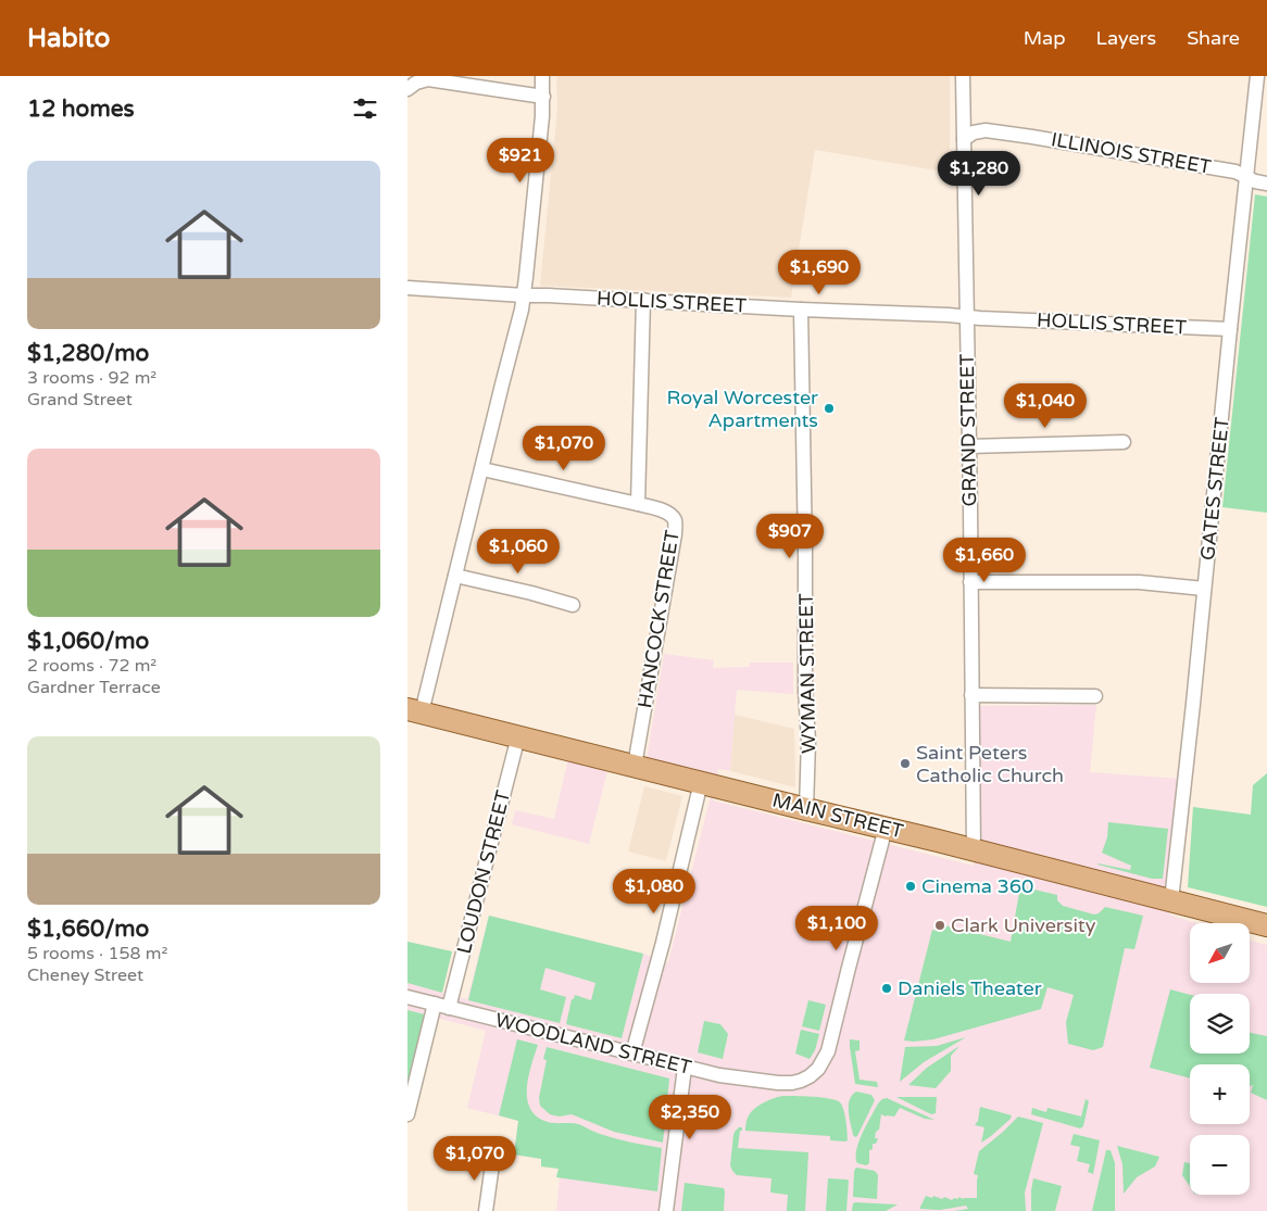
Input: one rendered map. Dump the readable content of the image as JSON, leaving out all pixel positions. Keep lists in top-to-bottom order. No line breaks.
{"streets":{"main road":["MAIN STREET"],"street":["ILLINOIS STREET","HOLLIS STREET","GRAND STREET","GATES STREET","HANCOCK STREET","WYMAN STREET","LOUDON STREET","WOODLAND STREET"]},"crossings":[["ILLINOIS STREET","GRAND STREET"],["ILLINOIS STREET","GATES STREET"],["HOLLIS STREET","GRAND STREET"],["HOLLIS STREET","GATES STREET"],["HOLLIS STREET","WYMAN STREET"],["GRAND STREET","MAIN STREET"],["GATES STREET","MAIN STREET"],["HANCOCK STREET","MAIN STREET"],["WYMAN STREET","MAIN STREET"],["MAIN STREET","LOUDON STREET"],["MAIN STREET","WOODLAND STREET"],["LOUDON STREET","WOODLAND STREET"]],"places":["Royal Worcester Apartments","Saint Peters Catholic Church","Cinema 360","Clark University","Daniels Theater"],"north":"bottom left","page":{"header":"Habito","nav":["Map","Layers","Share"],"heading":"12 homes","price":["$921","$1,280","$1,690","$1,040","$1,070","$907","$1,060","$1,660","$1,080","$1,100","$2,350","$1,070"],"list":[{"name":"$1,280/mo","note":"3 rooms · 92 m² · Grand Street"},{"name":"$1,060/mo","note":"2 rooms · 72 m² · Gardner Terrace"},{"name":"$1,660/mo","note":"5 rooms · 158 m² · Cheney Street"}],"map_buttons":["+","−"]}}
